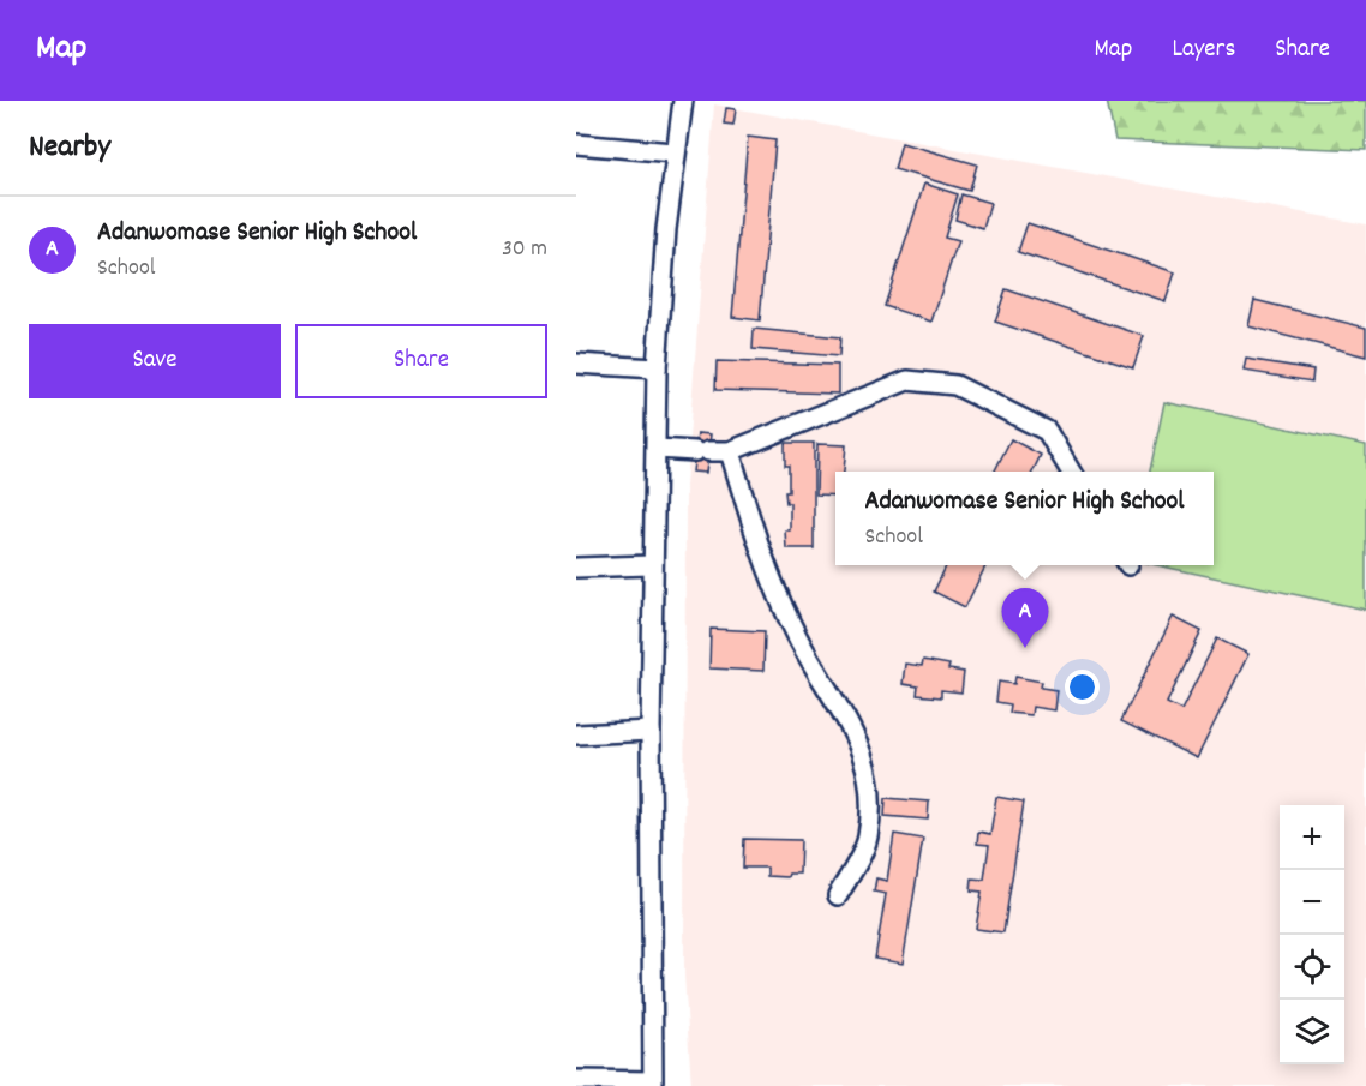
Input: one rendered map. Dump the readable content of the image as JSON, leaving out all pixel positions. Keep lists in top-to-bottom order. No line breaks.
{"page":{"header":"Map","nav":["Map","Layers","Share"],"heading":"Nearby","list":[{"mark":"A","name":"Adanwomase Senior High School","note":"School","value":"30 m"}],"buttons":["Save","Share"],"popup":["Adanwomase Senior High School","School"],"pins":"A","map_buttons":["+","−"]}}
